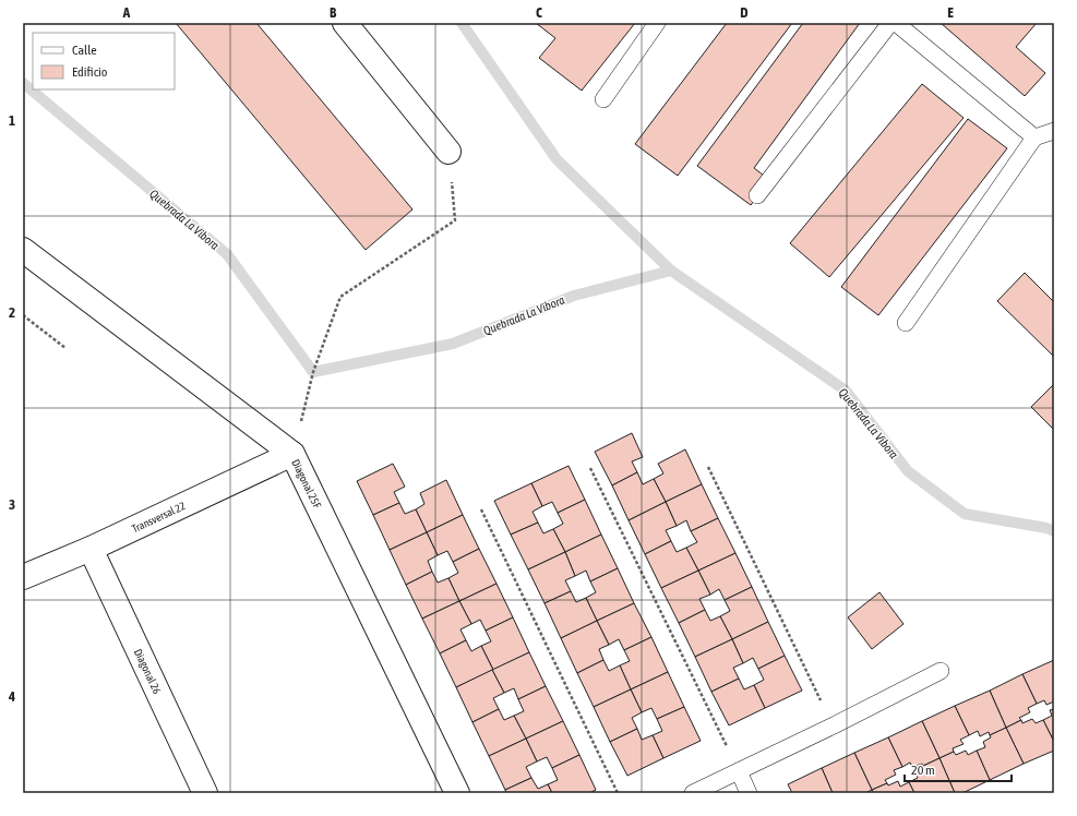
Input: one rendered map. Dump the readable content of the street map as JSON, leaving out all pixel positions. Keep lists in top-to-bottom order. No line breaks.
{"streets":{"street":["Diagonal 25F","Transversal 22","Diagonal 26"]},"crossings":[["Diagonal 25F","Transversal 22"],["Transversal 22","Diagonal 26"]],"water":["Quebrada La Vibora"],"legend":["Calle","Edificio"],"scale_bar":"20 m","grid":{"columns":["A","B","C","D","E"],"rows":["1","2","3","4"]}}
